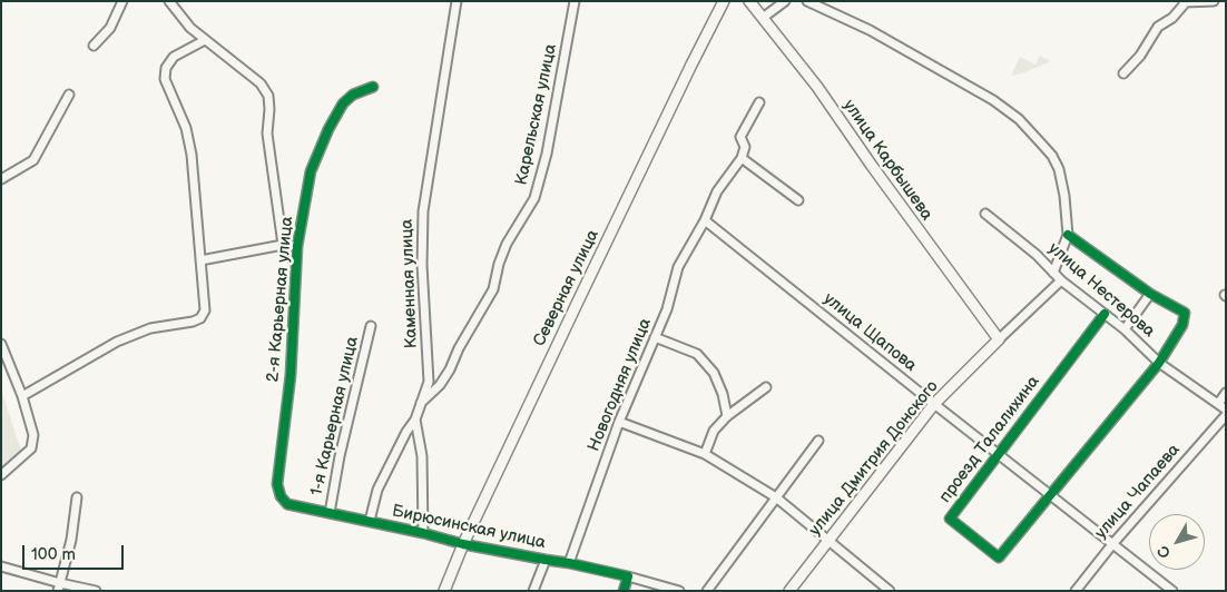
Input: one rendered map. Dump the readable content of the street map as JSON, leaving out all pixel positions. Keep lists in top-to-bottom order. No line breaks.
{"streets":{"main road":["улица Карбышева","Северная улица","улица Дмитрия Донского"],"street":["Карельская улица","Каменная улица","улица Нестерова","2-я Карьерная улица","улица Щапова","Новогодняя улица","1-я Карьерная улица","проезд Талалихина","улица Чапаева","Бирюсинская улица"]},"crossings":[["Карельская улица","Каменная улица"],["улица Карбышева","улица Дмитрия Донского"],["Каменная улица","Бирюсинская улица"],["Северная улица","Бирюсинская улица"],["улица Нестерова","проезд Талалихина"],["улица Нестерова","улица Дмитрия Донского"],["2-я Карьерная улица","Бирюсинская улица"],["улица Щапова","Новогодняя улица"],["улица Щапова","проезд Талалихина"],["улица Щапова","улица Дмитрия Донского"],["улица Щапова","улица Чапаева"],["Новогодняя улица","Бирюсинская улица"],["1-я Карьерная улица","Бирюсинская улица"]],"scale_bar":"100 m","north":"bottom left"}
